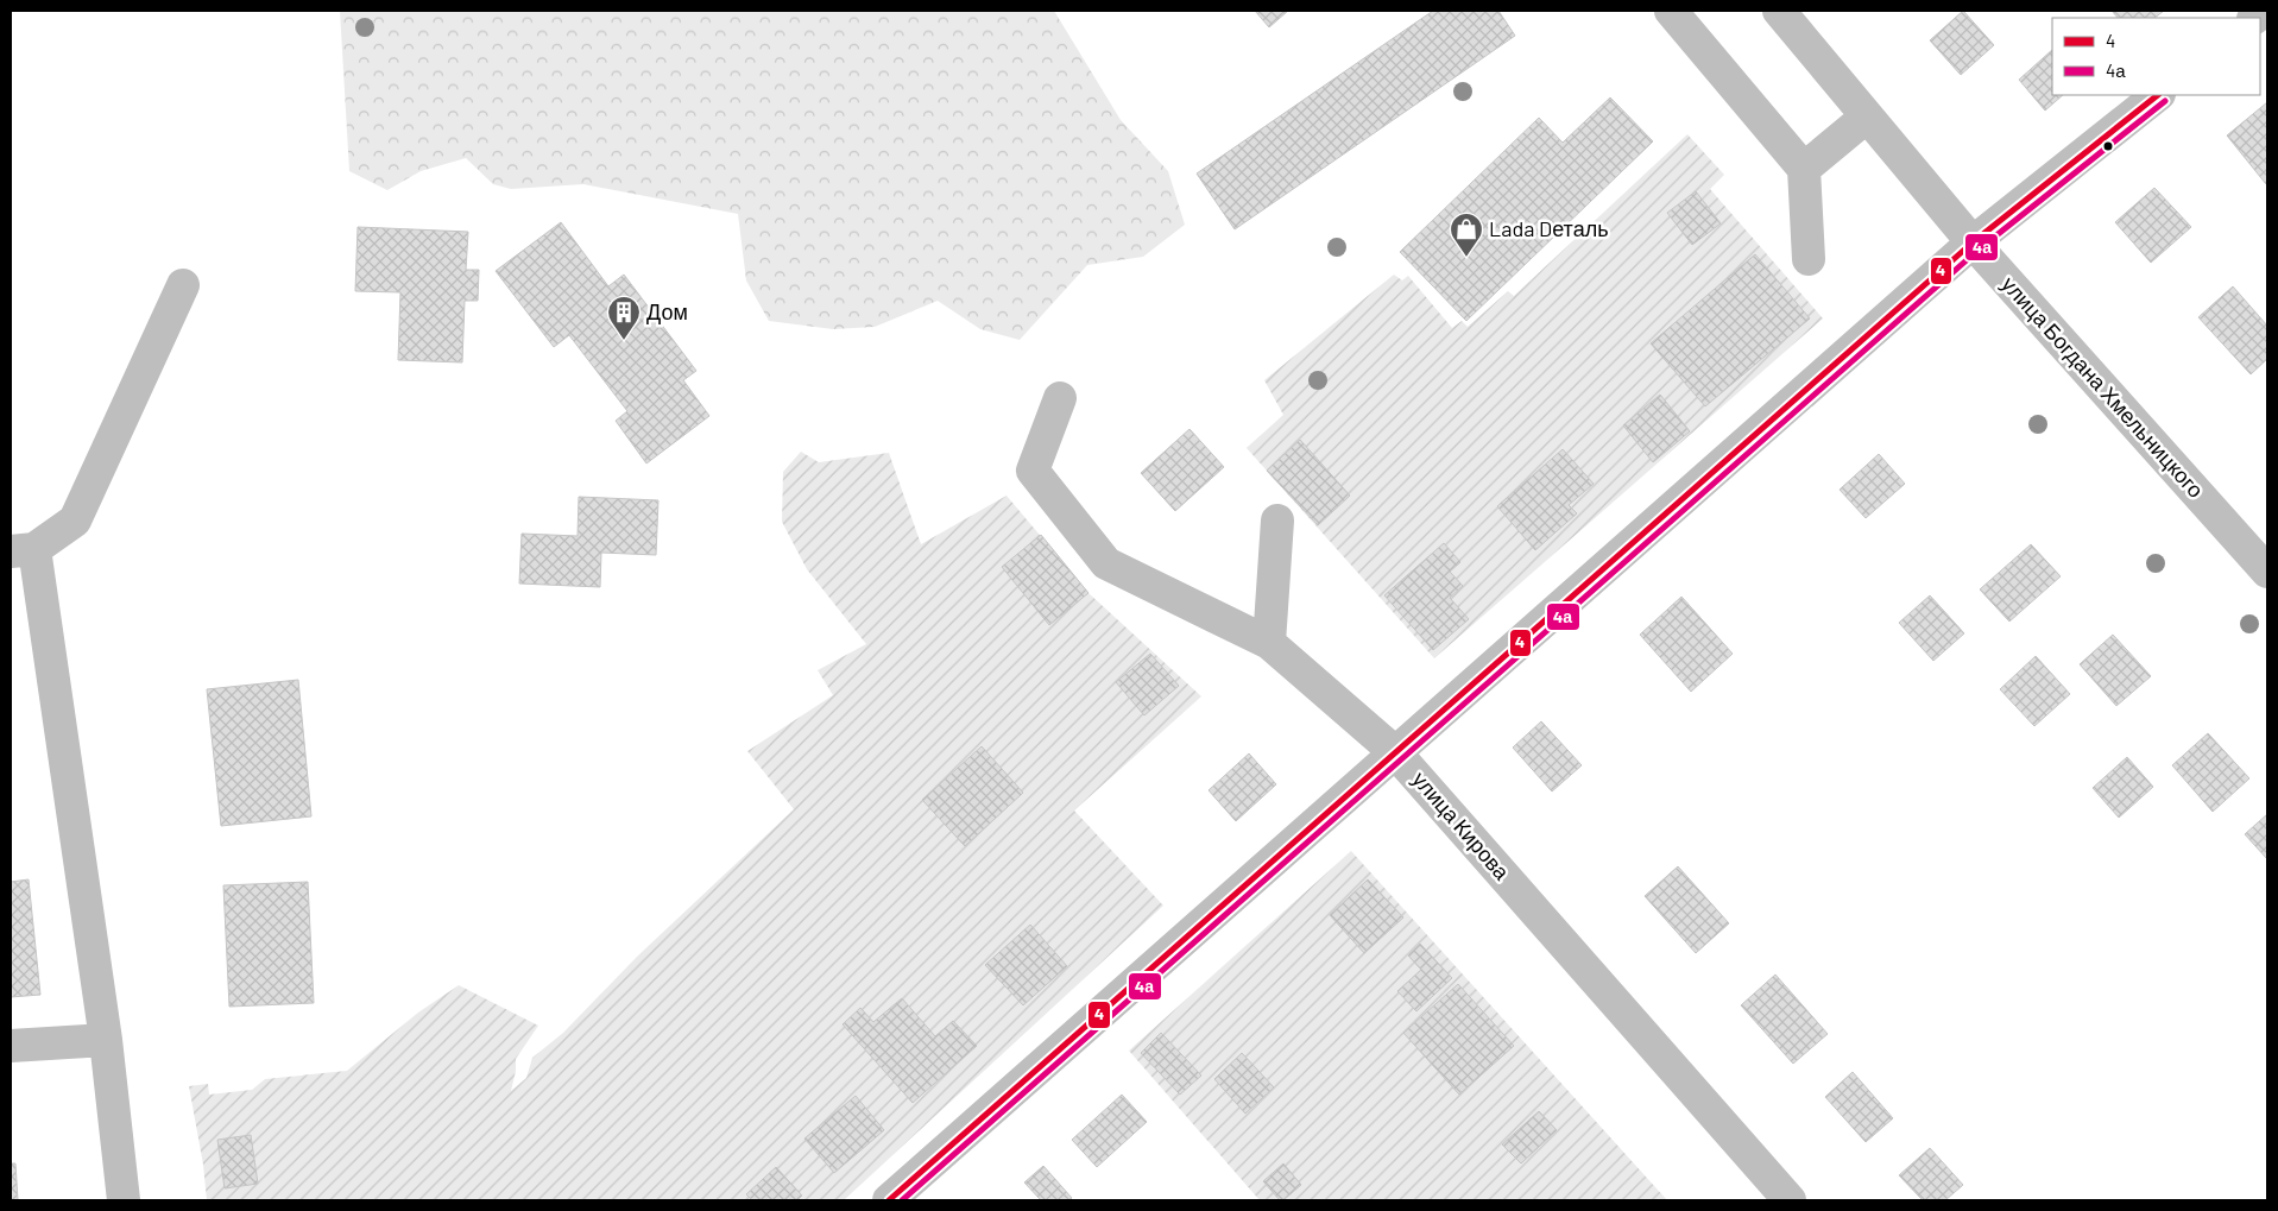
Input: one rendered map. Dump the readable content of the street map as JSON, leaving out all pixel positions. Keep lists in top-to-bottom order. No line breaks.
{"streets":{"street":["улица Богдана Хмельницкого","улица Кирова"]},"places":{"shop":["Lada Dеталь"],"building":["Дом"]},"lines":["transit line 4","transit line 4а"],"legend":["4","4а"]}
